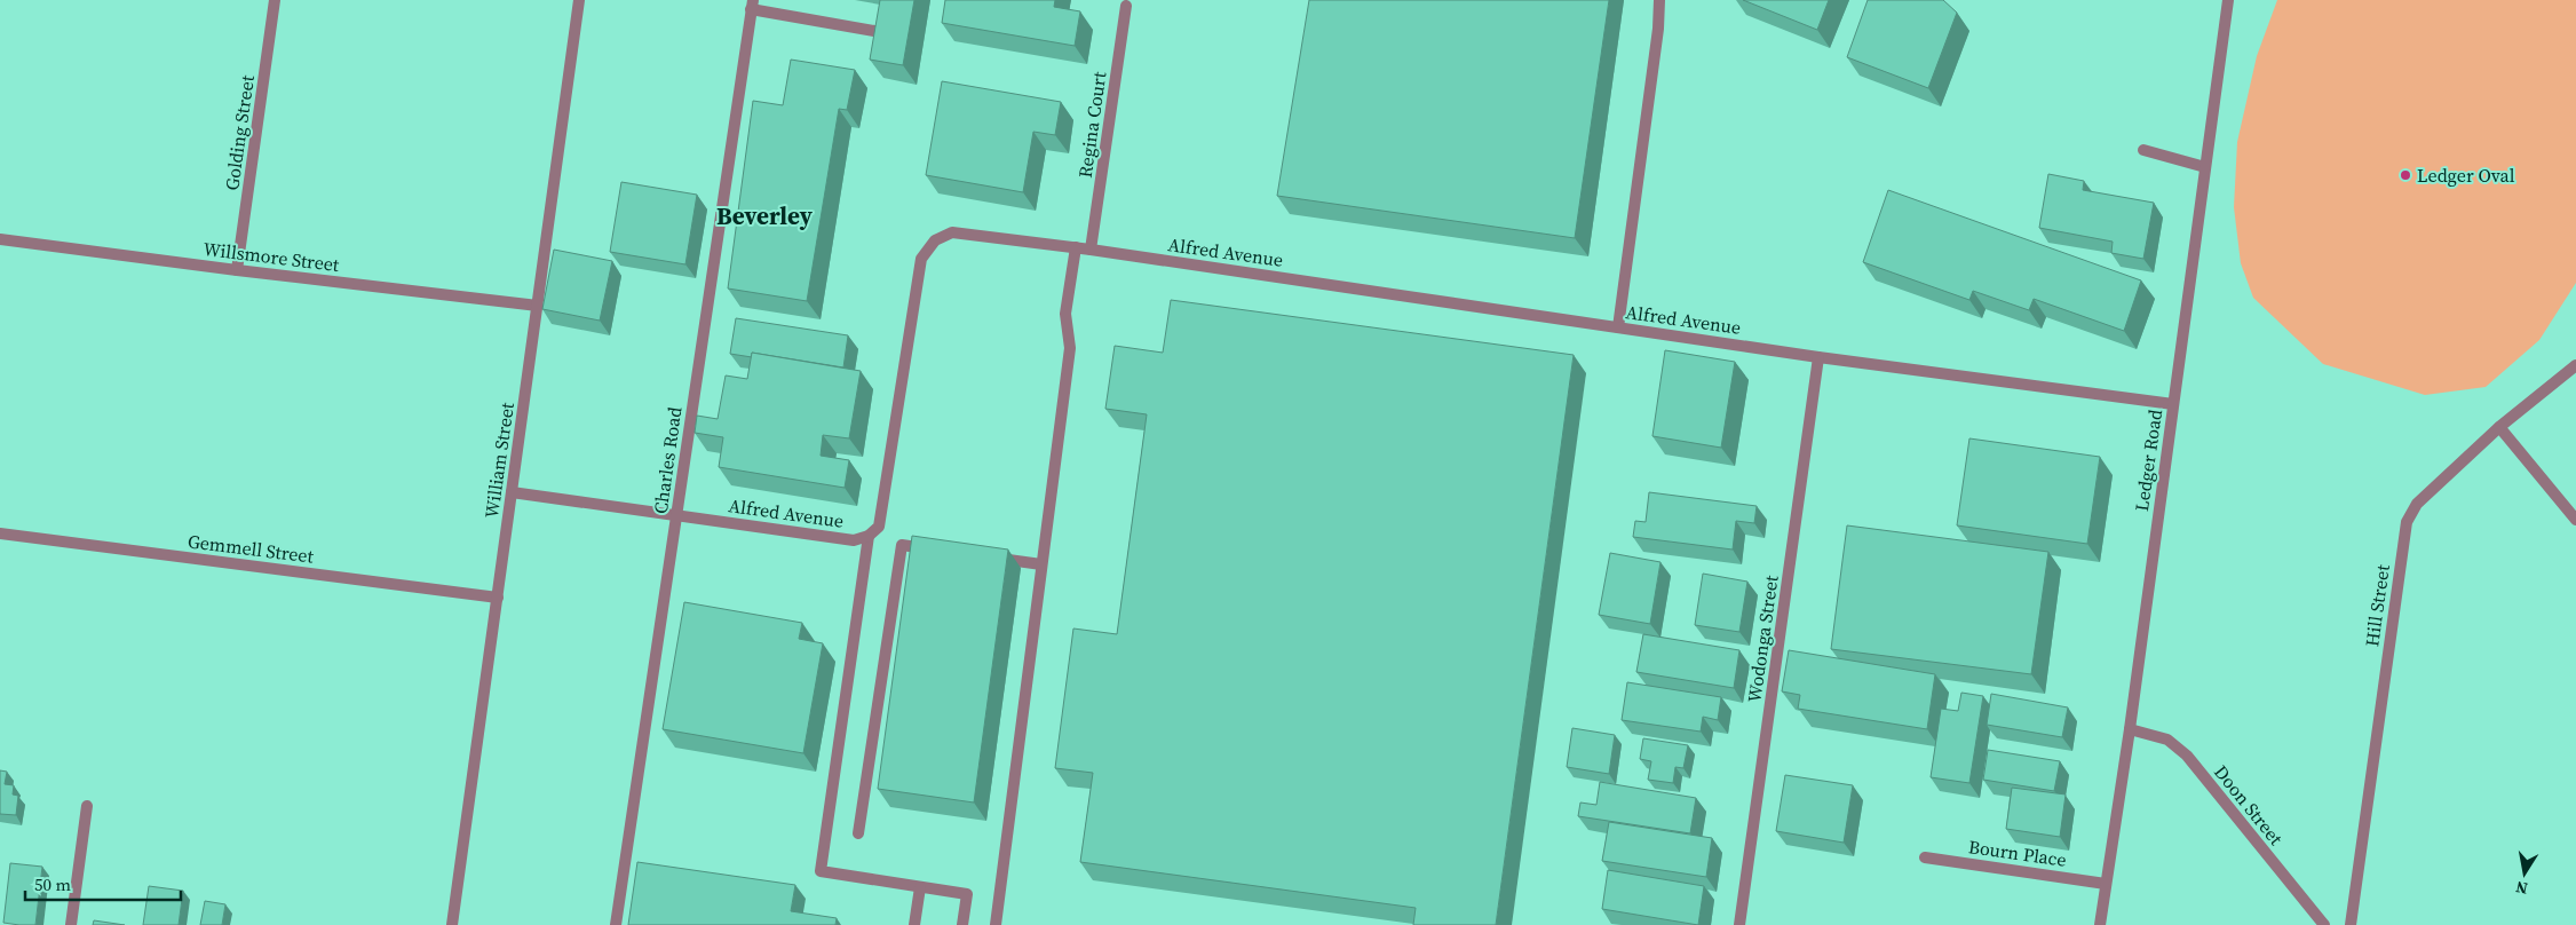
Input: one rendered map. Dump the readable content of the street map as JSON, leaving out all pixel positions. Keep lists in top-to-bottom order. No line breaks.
{"streets":{"street":["Regina Court","Golding Street","Alfred Avenue","Willsmore Street","William Street","Charles Road","Ledger Road","Gemmell Street","Hill Street","Wodonga Street","Doon Street","Bourn Place"]},"crossings":[["Regina Court","Alfred Avenue"],["Golding Street","Willsmore Street"],["Alfred Avenue","William Street"],["Alfred Avenue","Charles Road"],["Alfred Avenue","Ledger Road"],["Alfred Avenue","Wodonga Street"],["Willsmore Street","William Street"],["William Street","Gemmell Street"],["Ledger Road","Doon Street"],["Ledger Road","Bourn Place"]],"districts":["Beverley"],"places":["Ledger Oval"],"scale_bar":"50 m","north":"bottom"}
